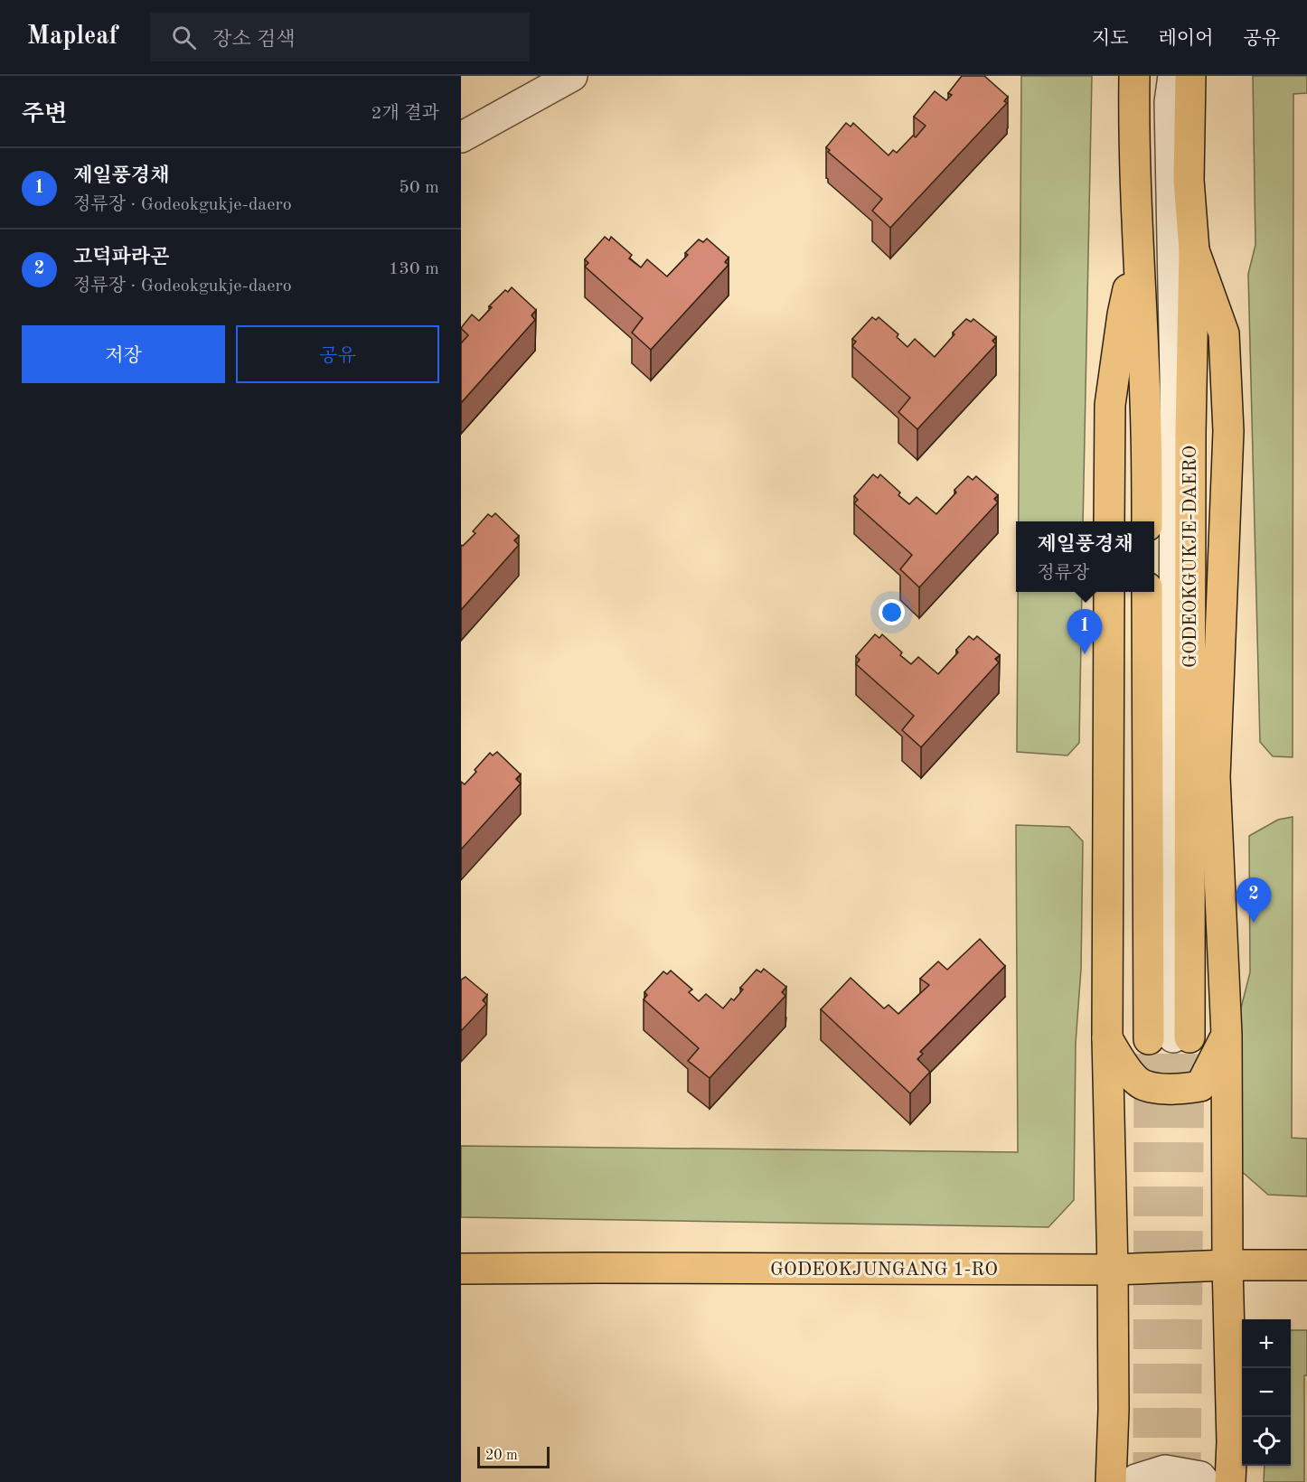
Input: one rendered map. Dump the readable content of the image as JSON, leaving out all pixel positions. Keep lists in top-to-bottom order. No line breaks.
{"streets":{"main road":["GODEOKGUKJE-DAERO","GODEOKJUNGANG 1-RO"]},"scale_bar":"20 m","page":{"header":"Mapleaf","search":"장소 검색","nav":["지도","레이어","공유"],"heading":["주변","2개 결과"],"list":[{"mark":"1","name":"제일풍경채","note":"정류장 · Godeokgukje-daero","value":"50 m"},{"mark":"2","name":"고덕파라곤","note":"정류장 · Godeokgukje-daero","value":"130 m"}],"buttons":["저장","공유"],"popup":["제일풍경채","정류장"],"pins":["1","2"],"map_buttons":["+","−"],"scale":"20 m"}}
